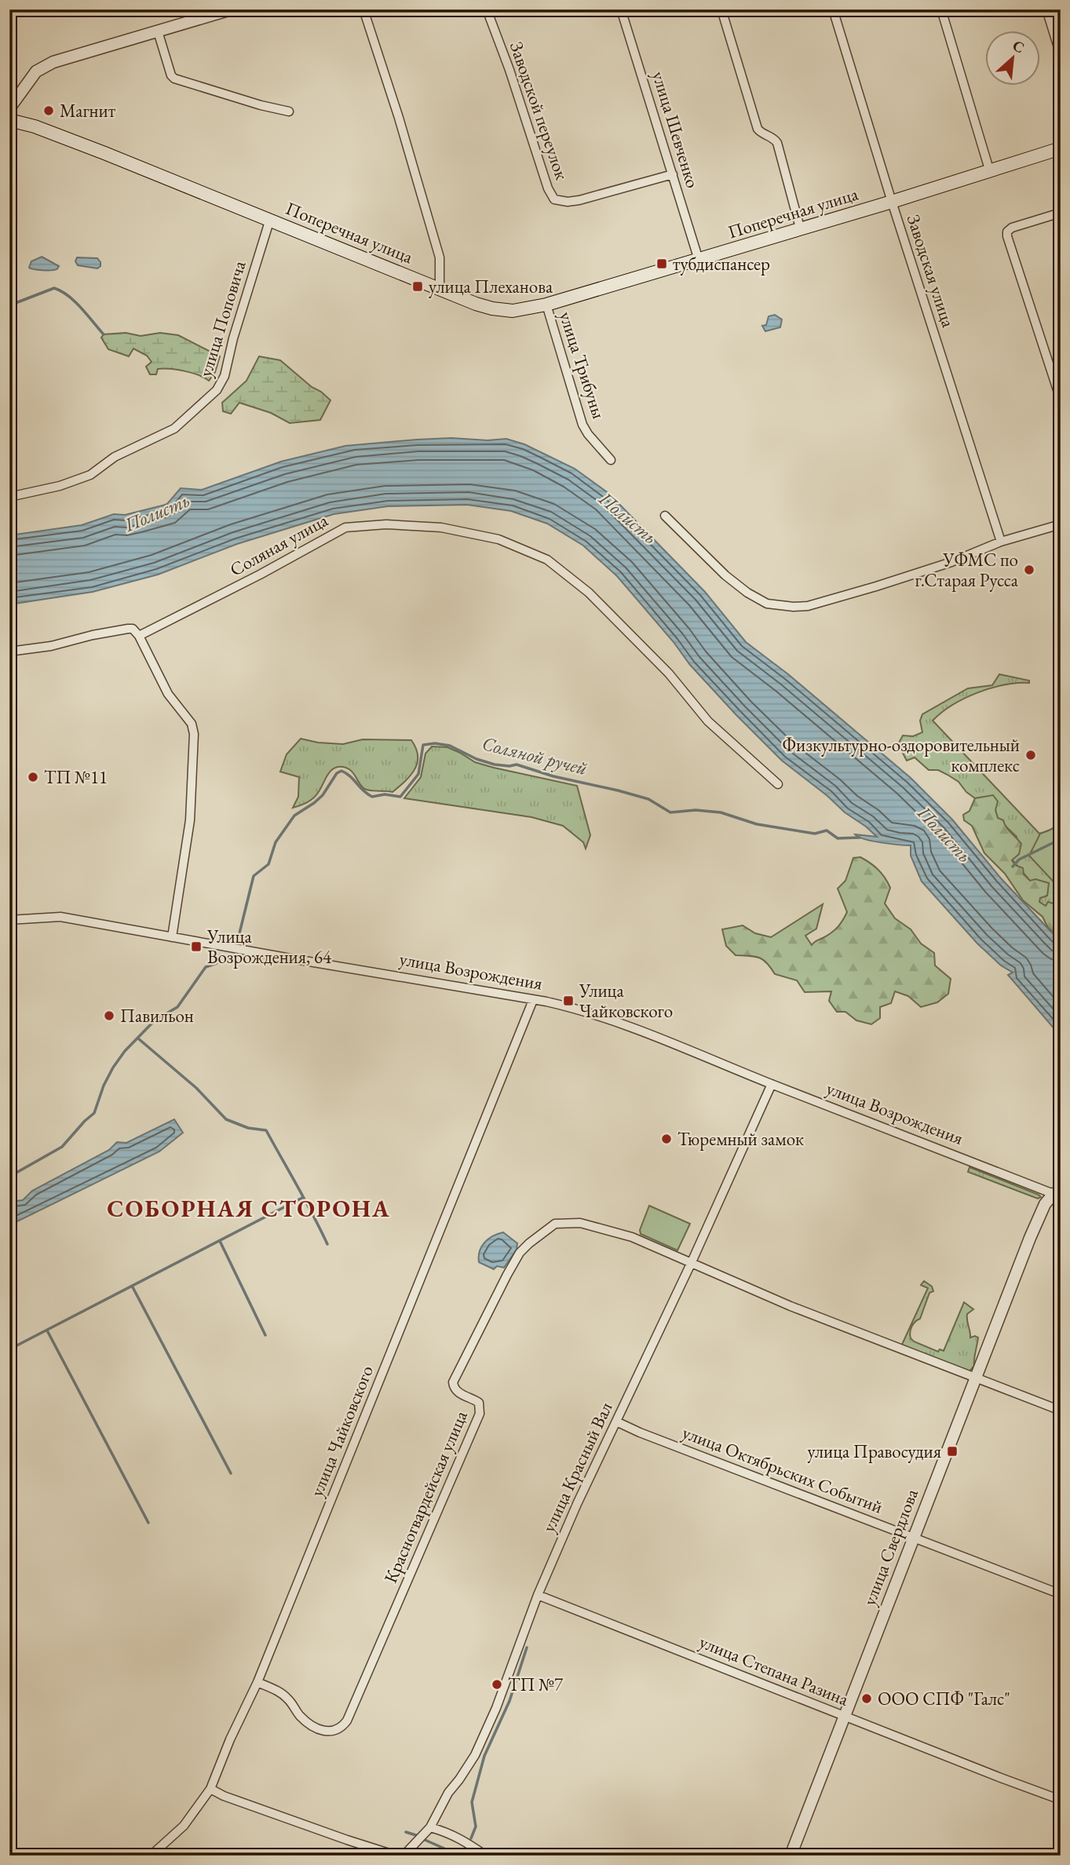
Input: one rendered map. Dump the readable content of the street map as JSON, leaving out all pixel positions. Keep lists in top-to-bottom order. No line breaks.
{"streets":{"main road":["Поперечная улица"],"street":["Заводской переулок","улица Шевченко","Заводская улица","улица Поповича","улица Трибуны","Соляная улица","улица Возрождения","улица Чайковского","улица Красный Вал","улица Октябрьских Событий","Красногвардейская улица","улица Свердлова","улица Степана Разина"]},"crossings":[["Заводской переулок","улица Шевченко"],["улица Шевченко","Поперечная улица"],["Поперечная улица","Заводская улица"],["Поперечная улица","улица Поповича"],["Поперечная улица","улица Трибуны"],["улица Возрождения","улица Чайковского"],["улица Возрождения","улица Красный Вал"],["улица Возрождения","улица Свердлова"],["улица Чайковского","Красногвардейская улица"],["улица Красный Вал","улица Октябрьских Событий"],["улица Красный Вал","Красногвардейская улица"],["улица Красный Вал","улица Степана Разина"],["улица Октябрьских Событий","улица Свердлова"],["улица Свердлова","улица Степана Разина"]],"districts":["СОБОРНАЯ СТОРОНА"],"water":["Полисть","Соляной ручей"],"places":{"other":["Магнит","УФМС по г.Старая Русса","Физкультурно-оздоровительный комплекс","ТП №11","Павильон","Тюремный замок","ТП №7","ООО СПФ \"Галс\""],"transit":["тубдиспансер","улица Плеханова","Улица Возрождения, 64","Улица Чайковского","улица Правосудия"]},"north":"top right"}
